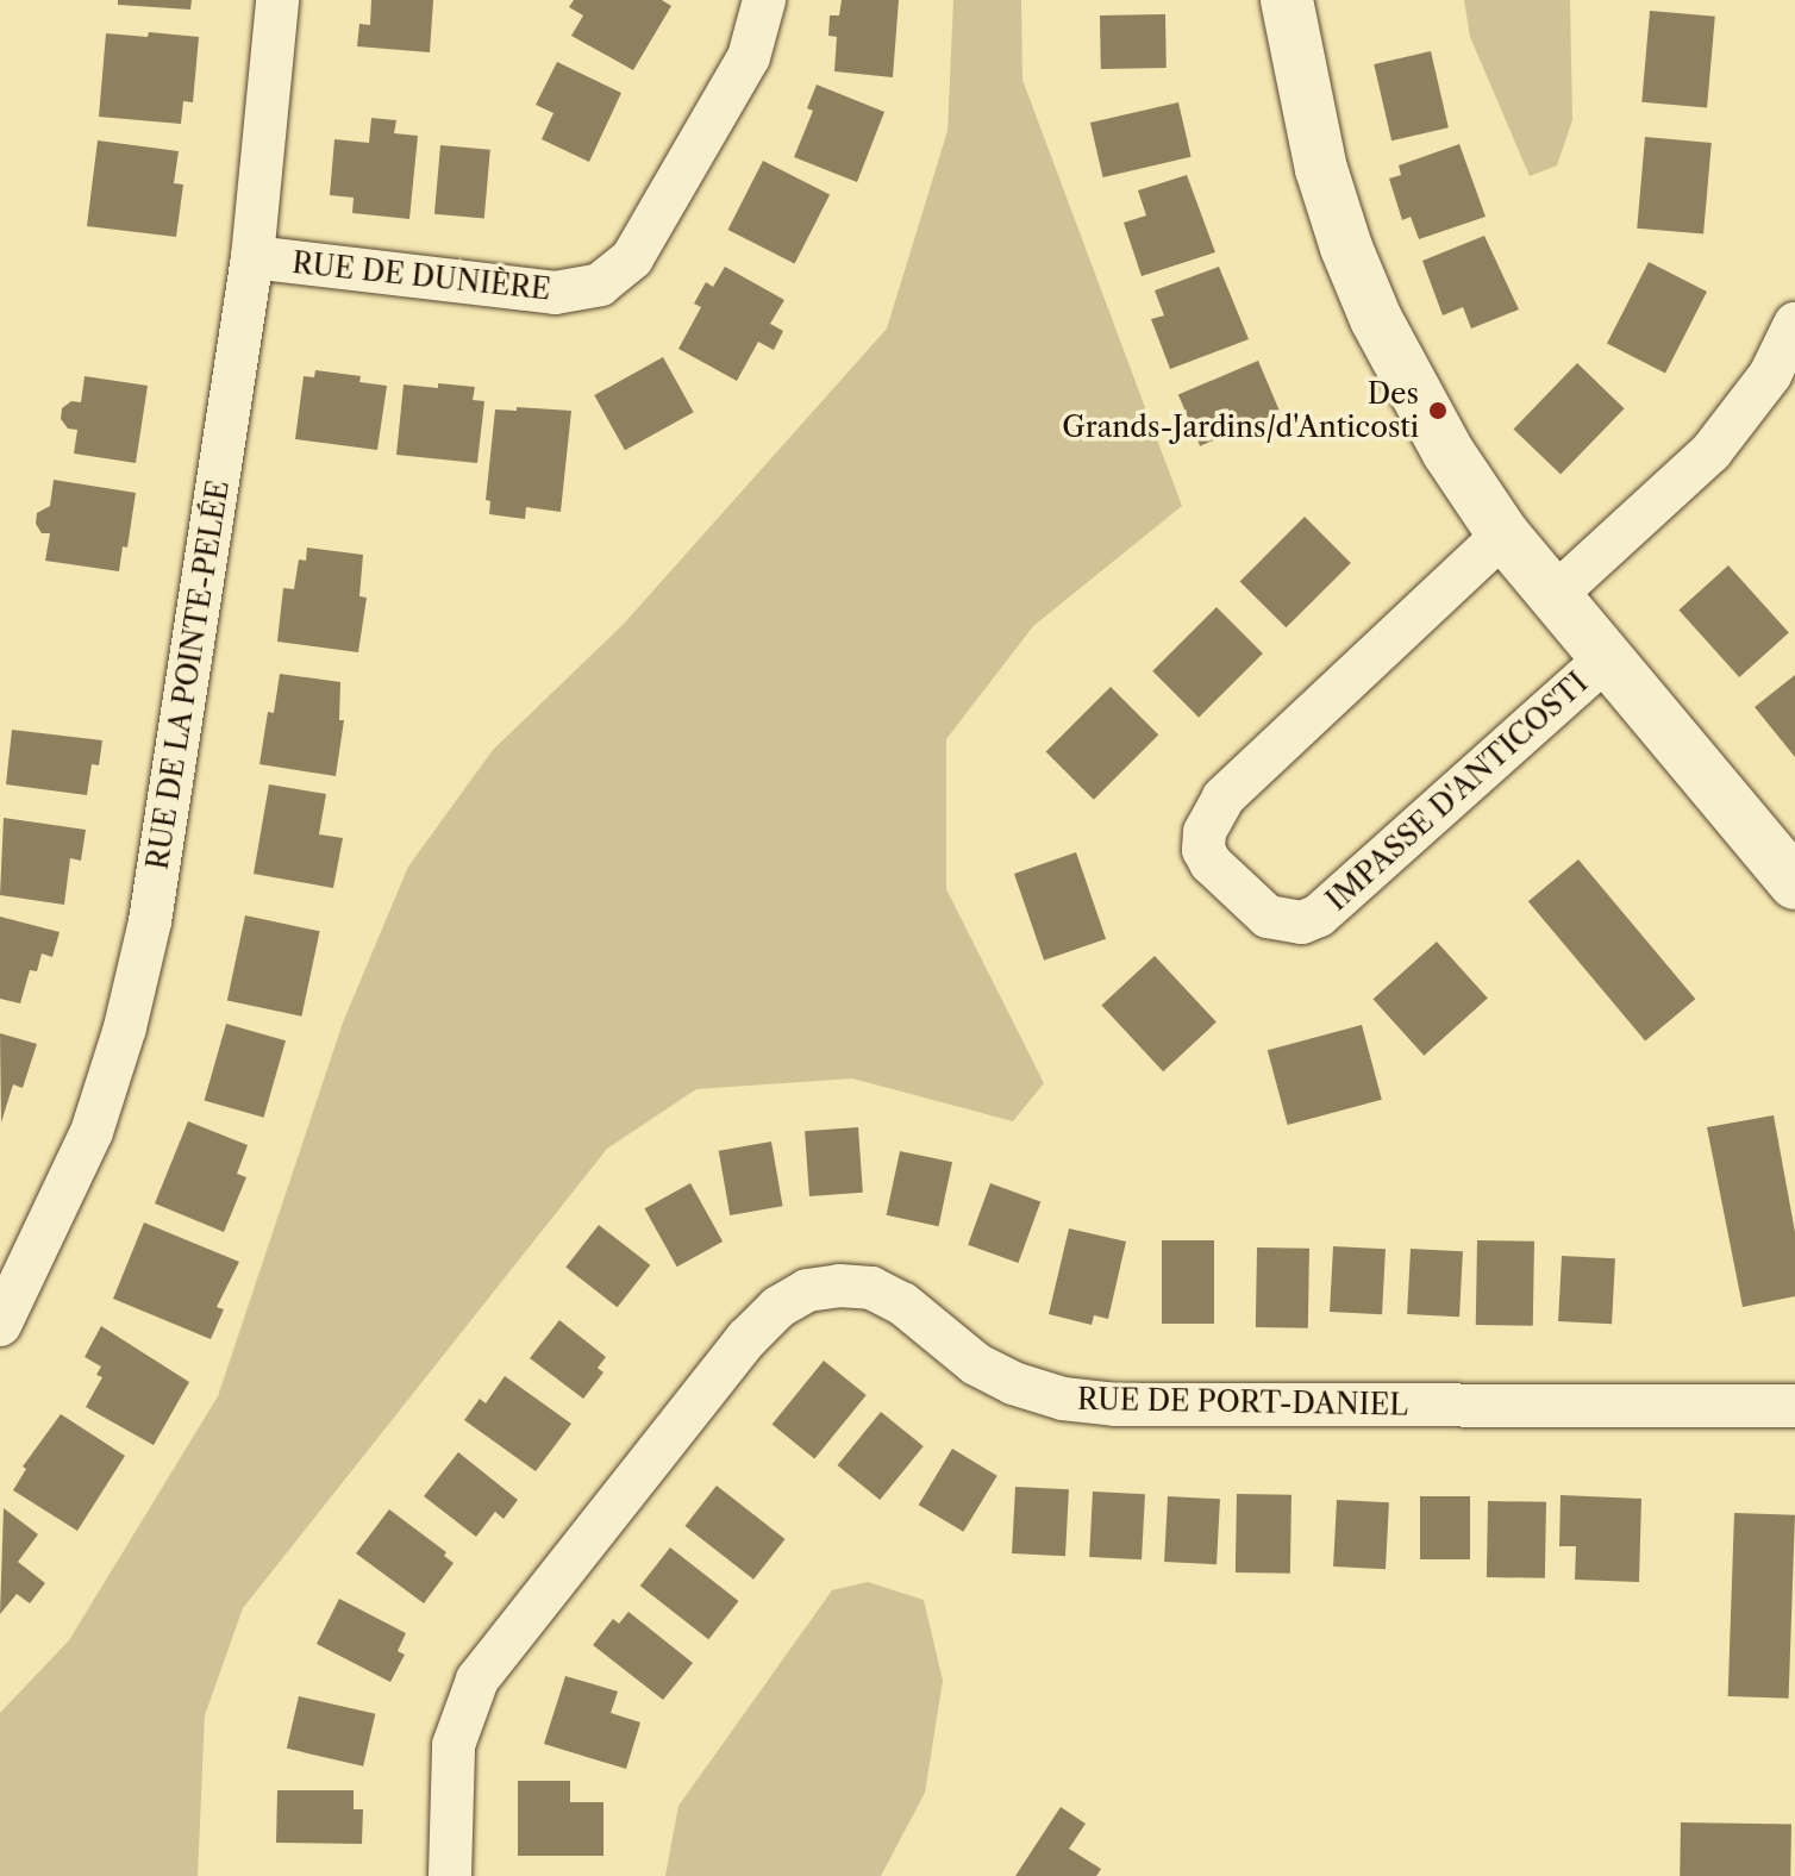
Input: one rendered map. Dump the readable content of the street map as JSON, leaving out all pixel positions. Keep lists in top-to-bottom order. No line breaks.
{"streets":{"street":["RUE DE DUNIÈRE","RUE DE LA POINTE-PELÉE","IMPASSE D'ANTICOSTI","RUE DE PORT-DANIEL"]},"crossings":[["RUE DE DUNIÈRE","RUE DE LA POINTE-PELÉE"]],"places":["Des Grands-Jardins/d'Anticosti"]}
